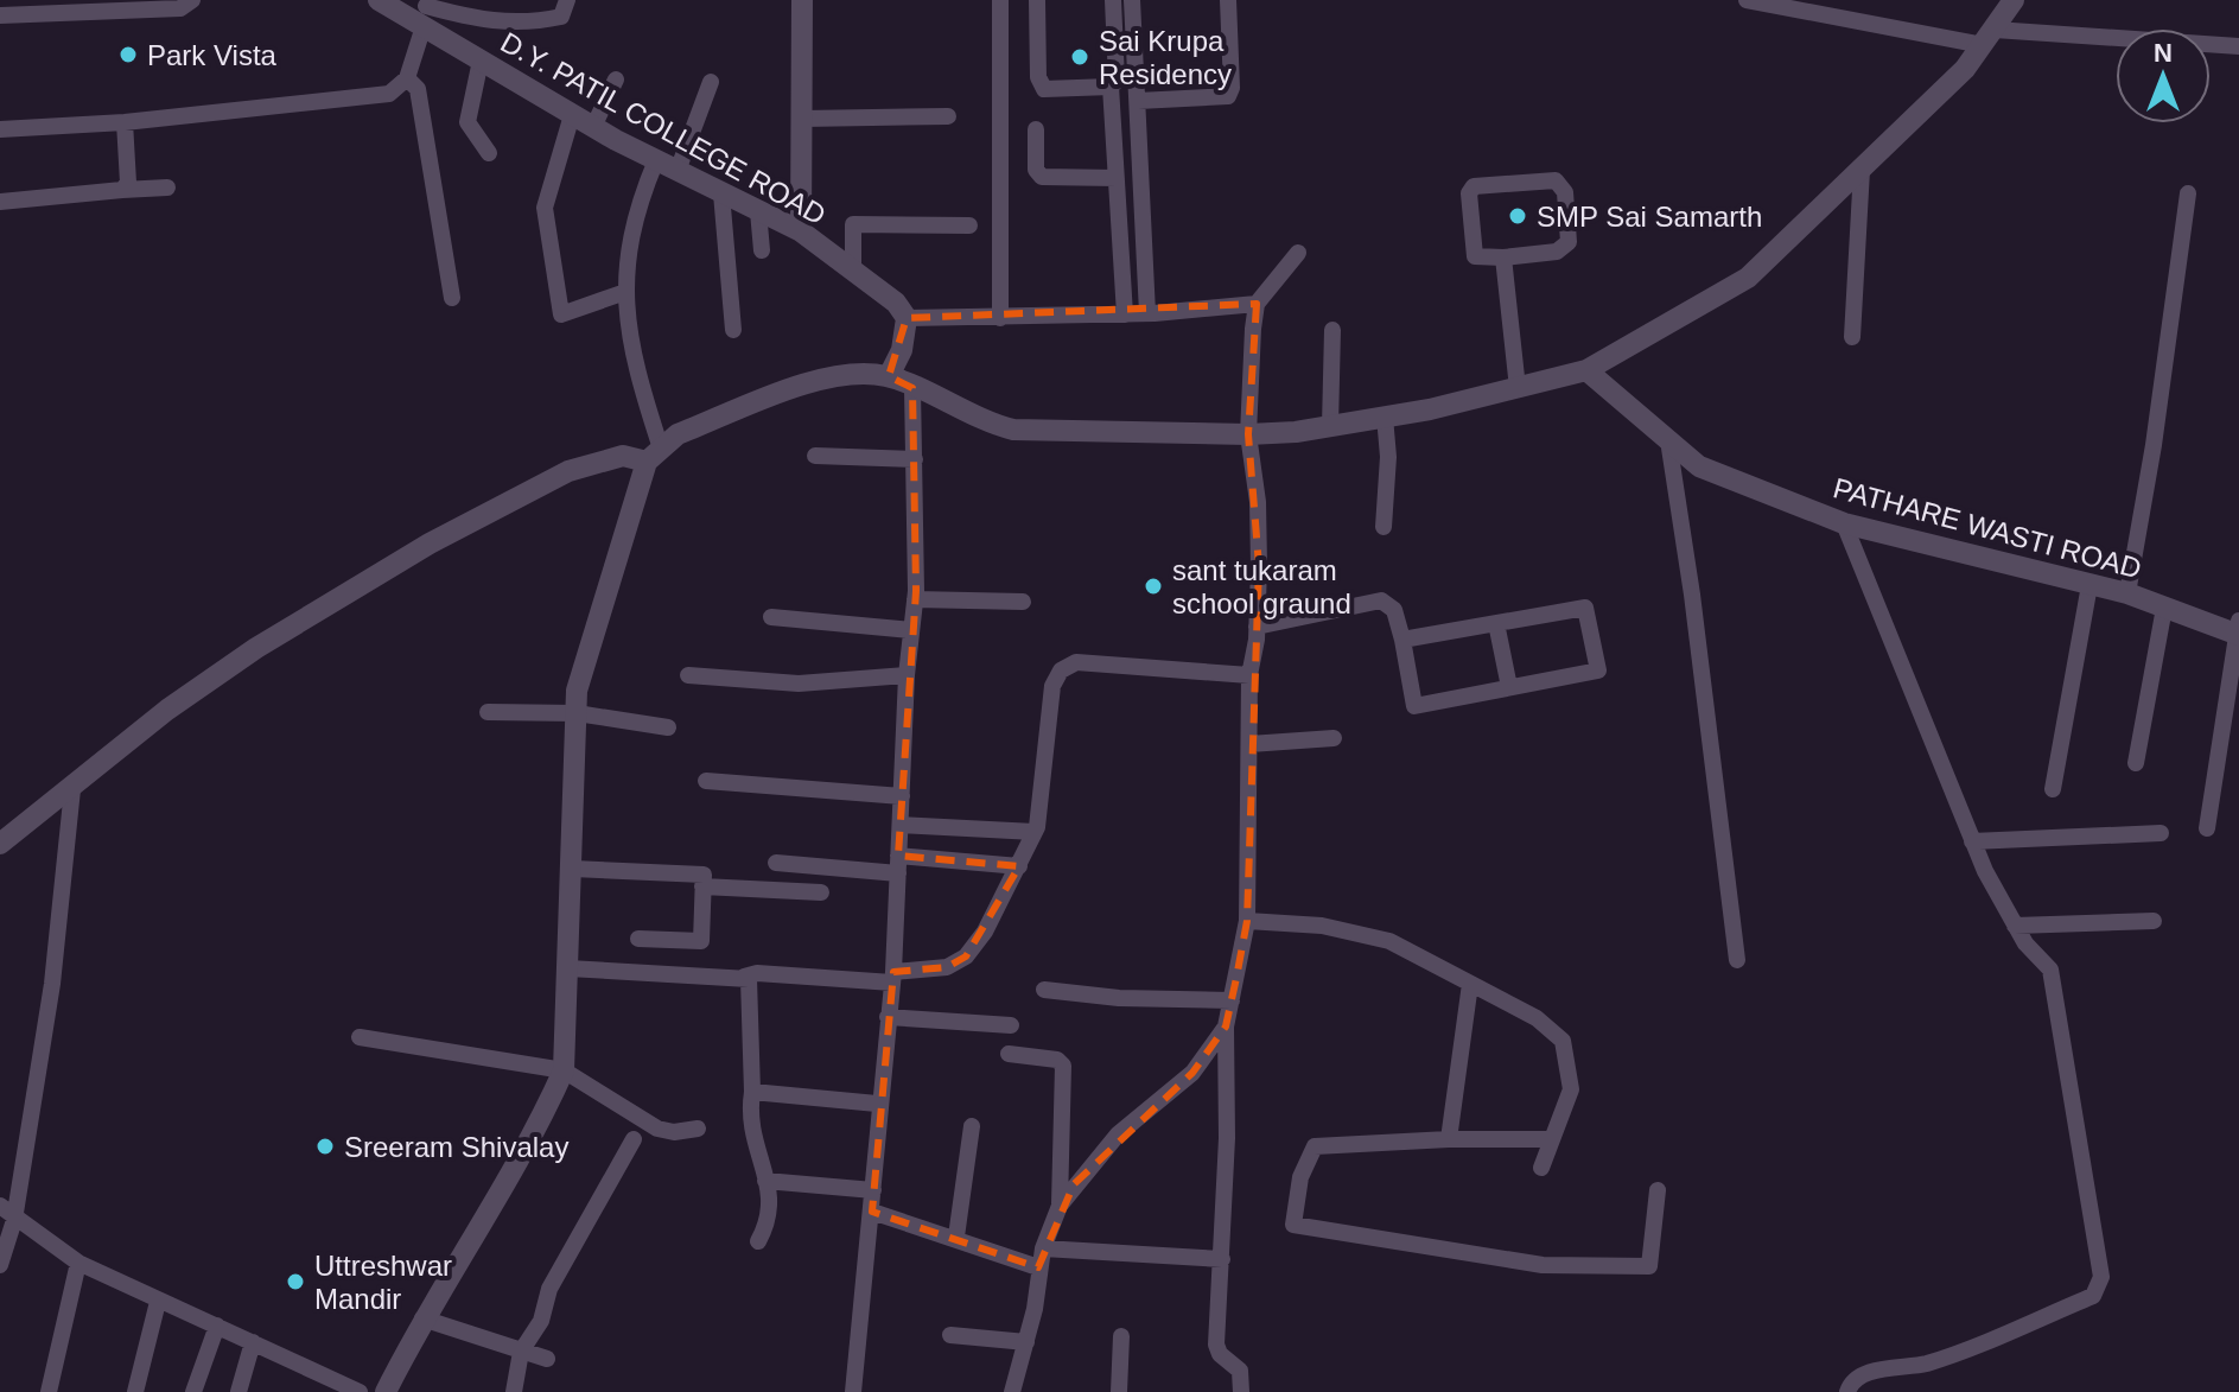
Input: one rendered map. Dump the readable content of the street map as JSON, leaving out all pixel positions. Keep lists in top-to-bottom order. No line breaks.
{"streets":{"street":["D.Y. PATIL COLLEGE ROAD","PATHARE WASTI ROAD"]},"places":["Park Vista","Sai Krupa Residency","SMP Sai Samarth","sant tukaram school graund","Sreeram Shivalay","Uttreshwar Mandir"],"north":"top"}
